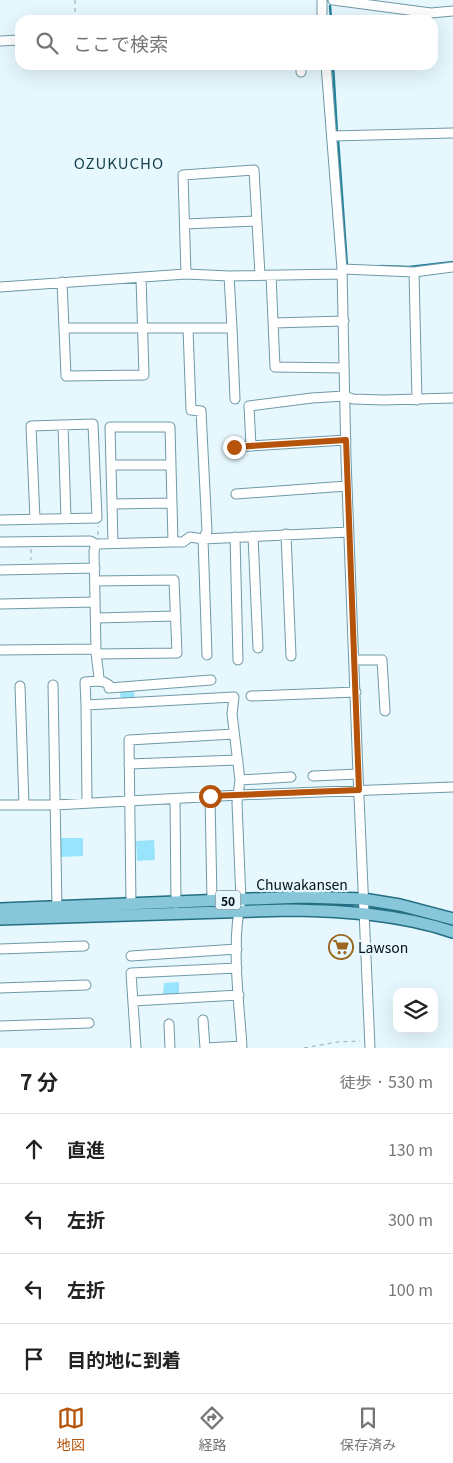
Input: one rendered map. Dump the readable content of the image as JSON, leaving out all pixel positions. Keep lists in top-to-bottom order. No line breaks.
{"streets":{"main road":["Chuwakansen","50"]},"districts":["OZUKUCHO"],"places":{"supermarket":["Lawson"]},"page":{"search":"ここで検索","heading":["7 分","徒歩 · 530 m"],"list":[["直進","130 m"],["左折","300 m"],["左折","100 m"],"目的地に到着"],"nav":["地図","経路","保存済み"]}}
